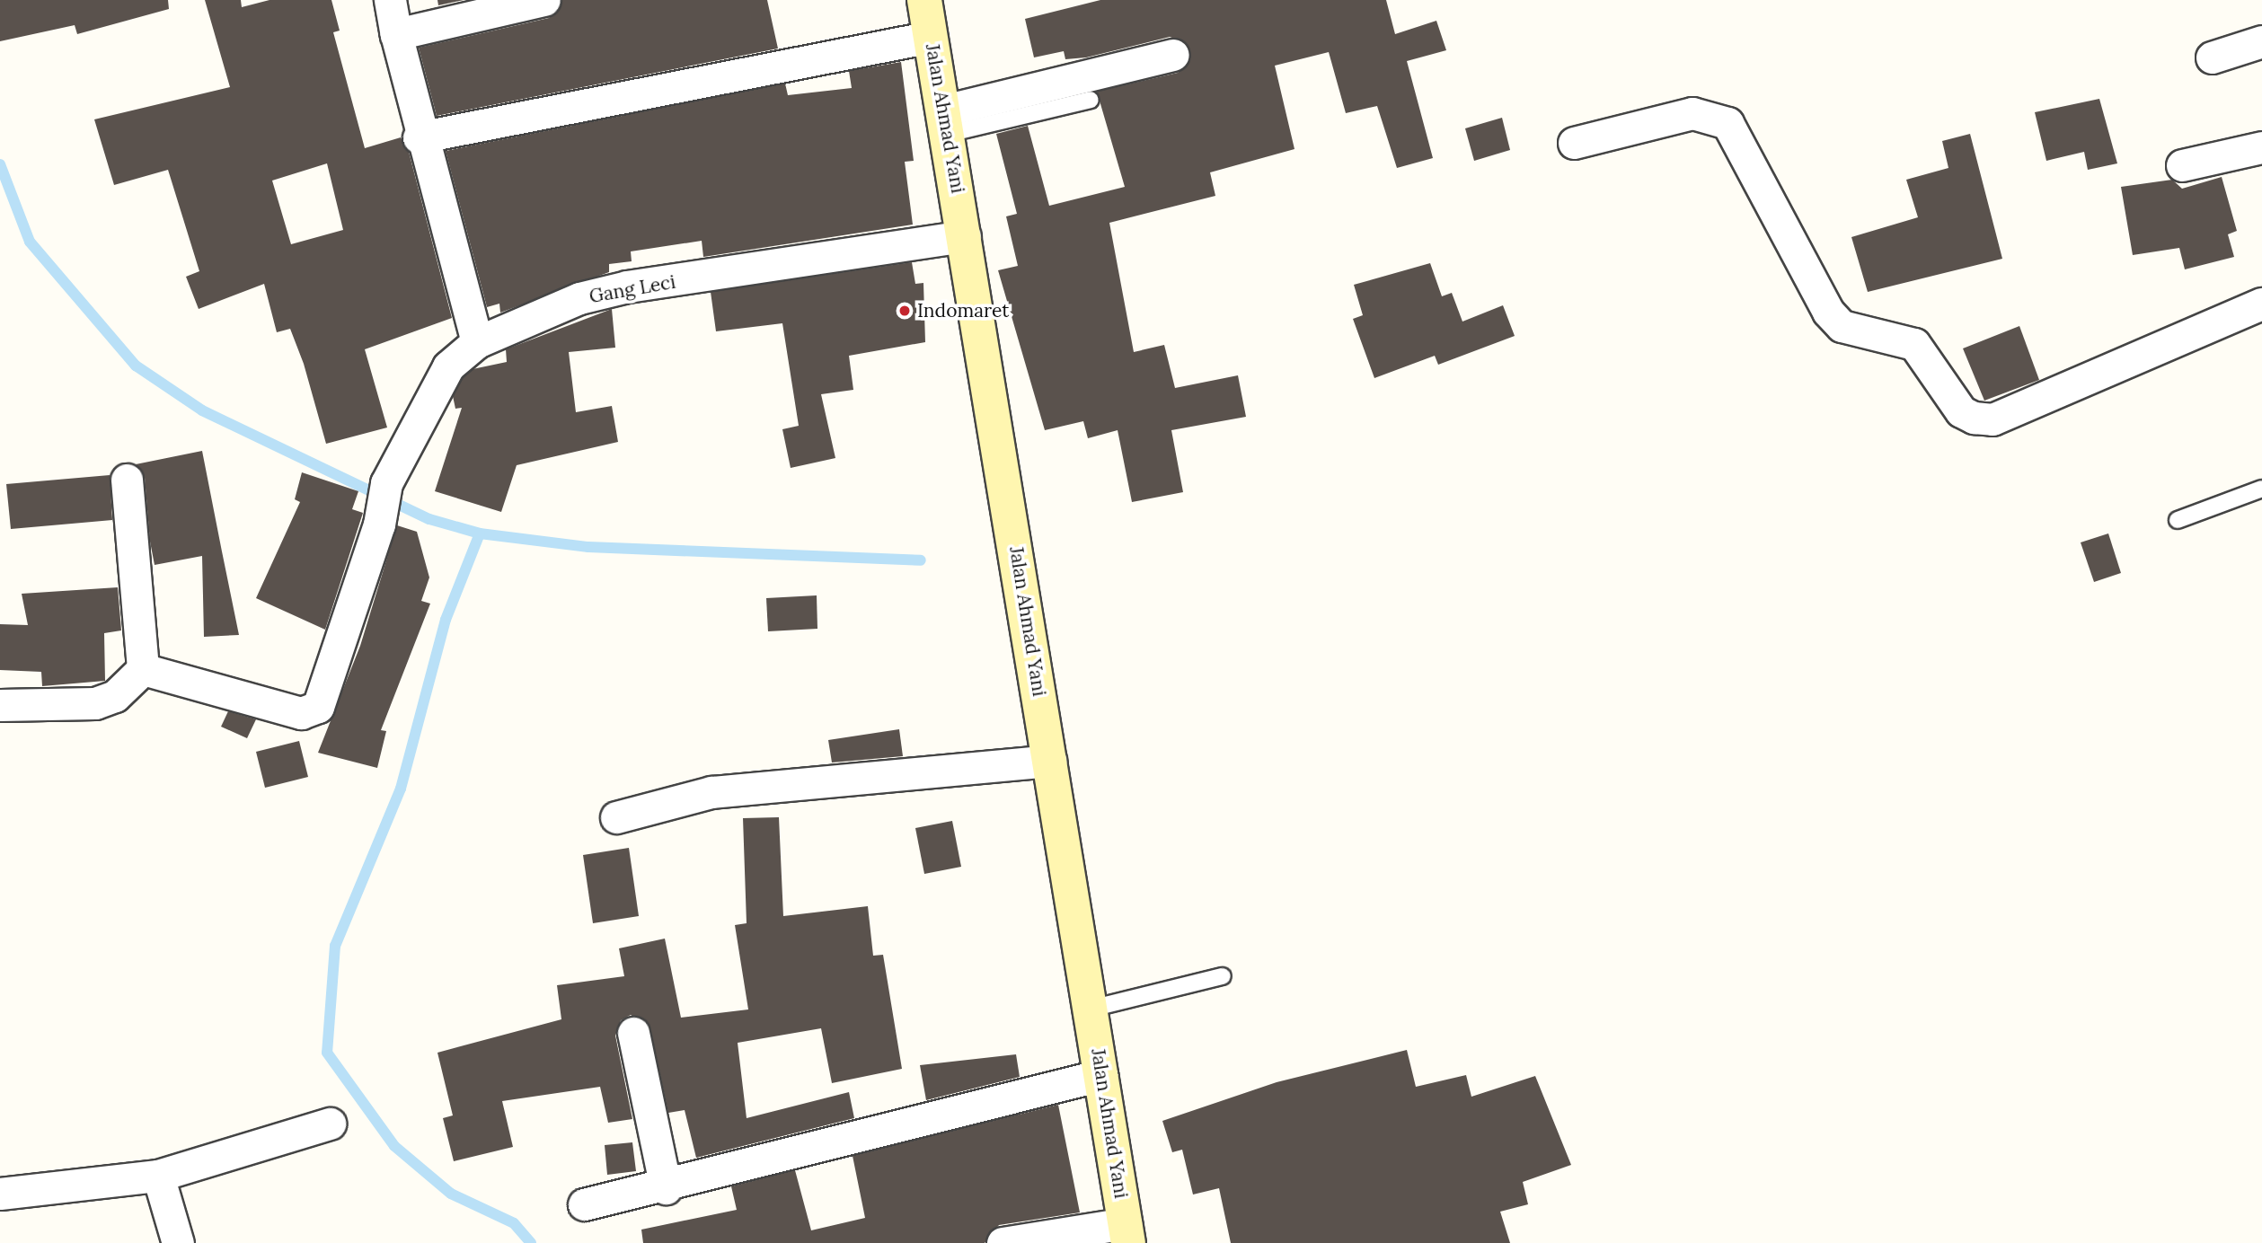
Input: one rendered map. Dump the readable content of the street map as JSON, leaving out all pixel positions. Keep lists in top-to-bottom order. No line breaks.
{"streets":{"main road":["Jalan Ahmad Yani"],"street":["Gang Leci"]},"crossings":[["Jalan Ahmad Yani","Gang Leci"]],"places":["Indomaret"]}
